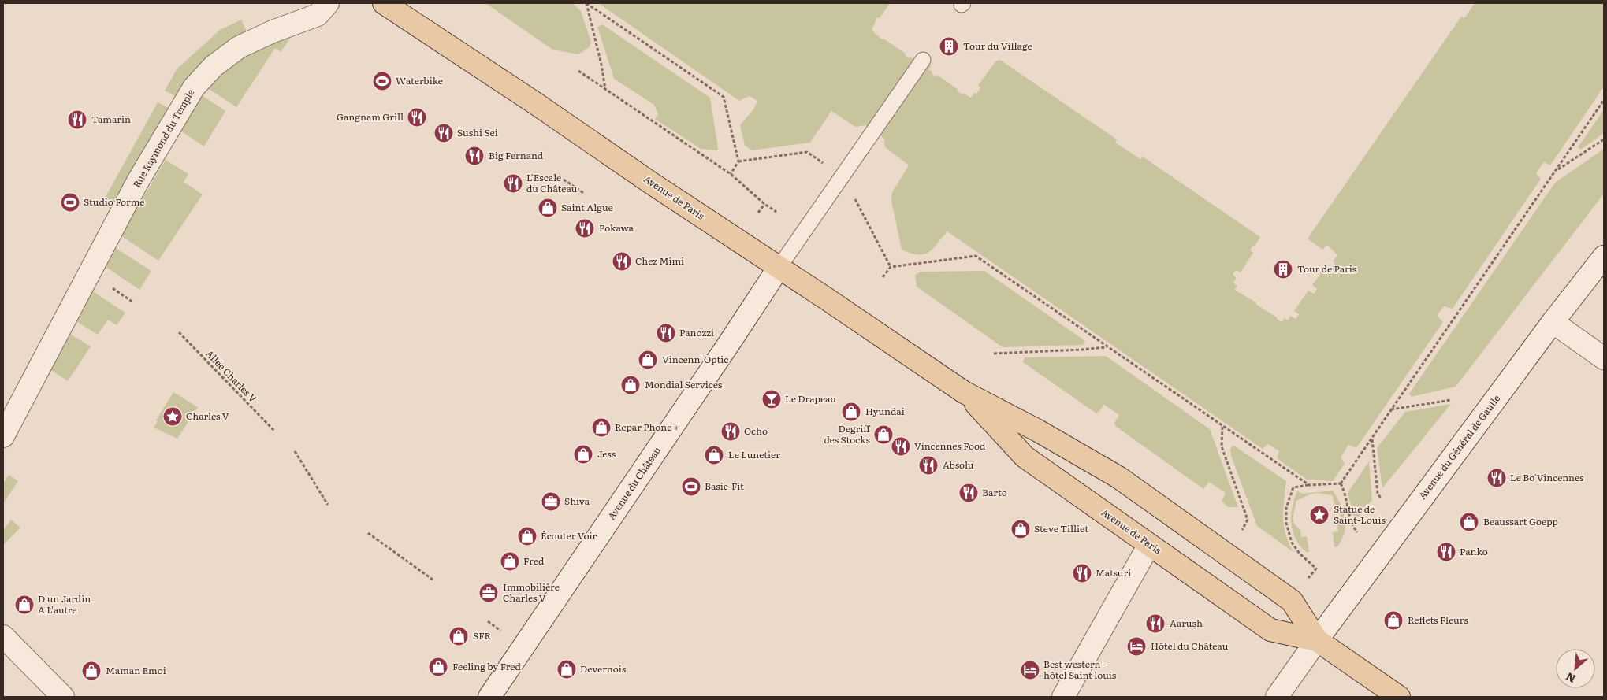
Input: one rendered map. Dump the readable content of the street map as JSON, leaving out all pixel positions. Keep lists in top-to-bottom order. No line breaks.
{"streets":{"main road":["Avenue de Paris"],"street":["Rue Raymond du Temple","Avenue du Général de Gaulle","Avenue du Château"],"path":["Allée Charles V"]},"crossings":[["Avenue de Paris","Avenue du Général de Gaulle"],["Avenue de Paris","Avenue du Château"]],"places":{"building":["Tour du Village","Tour de Paris"],"sports":["Waterbike","Studio Forme","Basic-Fit"],"restaurant":["Gangnam Grill","Tamarin","Sushi Sei","Big Fernand","L'Escale du Château","Pokawa","Chez Mimi","Panozzi","Ocho","Vincennes Food","Absolu","Le Bo'Vincennes","Barto","Panko","Matsuri","Aarush"],"shop":["Saint Algue","Vincenn' Optic","Mondial Services","Hyundai","Repar Phone +","Degriff des Stocks","Jess","Le Lunetier","Beaussart Goepp","Steve Tilliet","Écouter Voir","Fred","D'un Jardin A L'autre","Reflets Fleurs","SFR","Feeling by Fred","Devernois","Maman Emoi"],"bar":["Le Drapeau"],"place":["Charles V","Statue de Saint-Louis"],"office":["Shiva","Immobilière Charles V"],"hotel":["Hôtel du Château","Best western - hôtel Saint louis"]},"north":"bottom left"}
